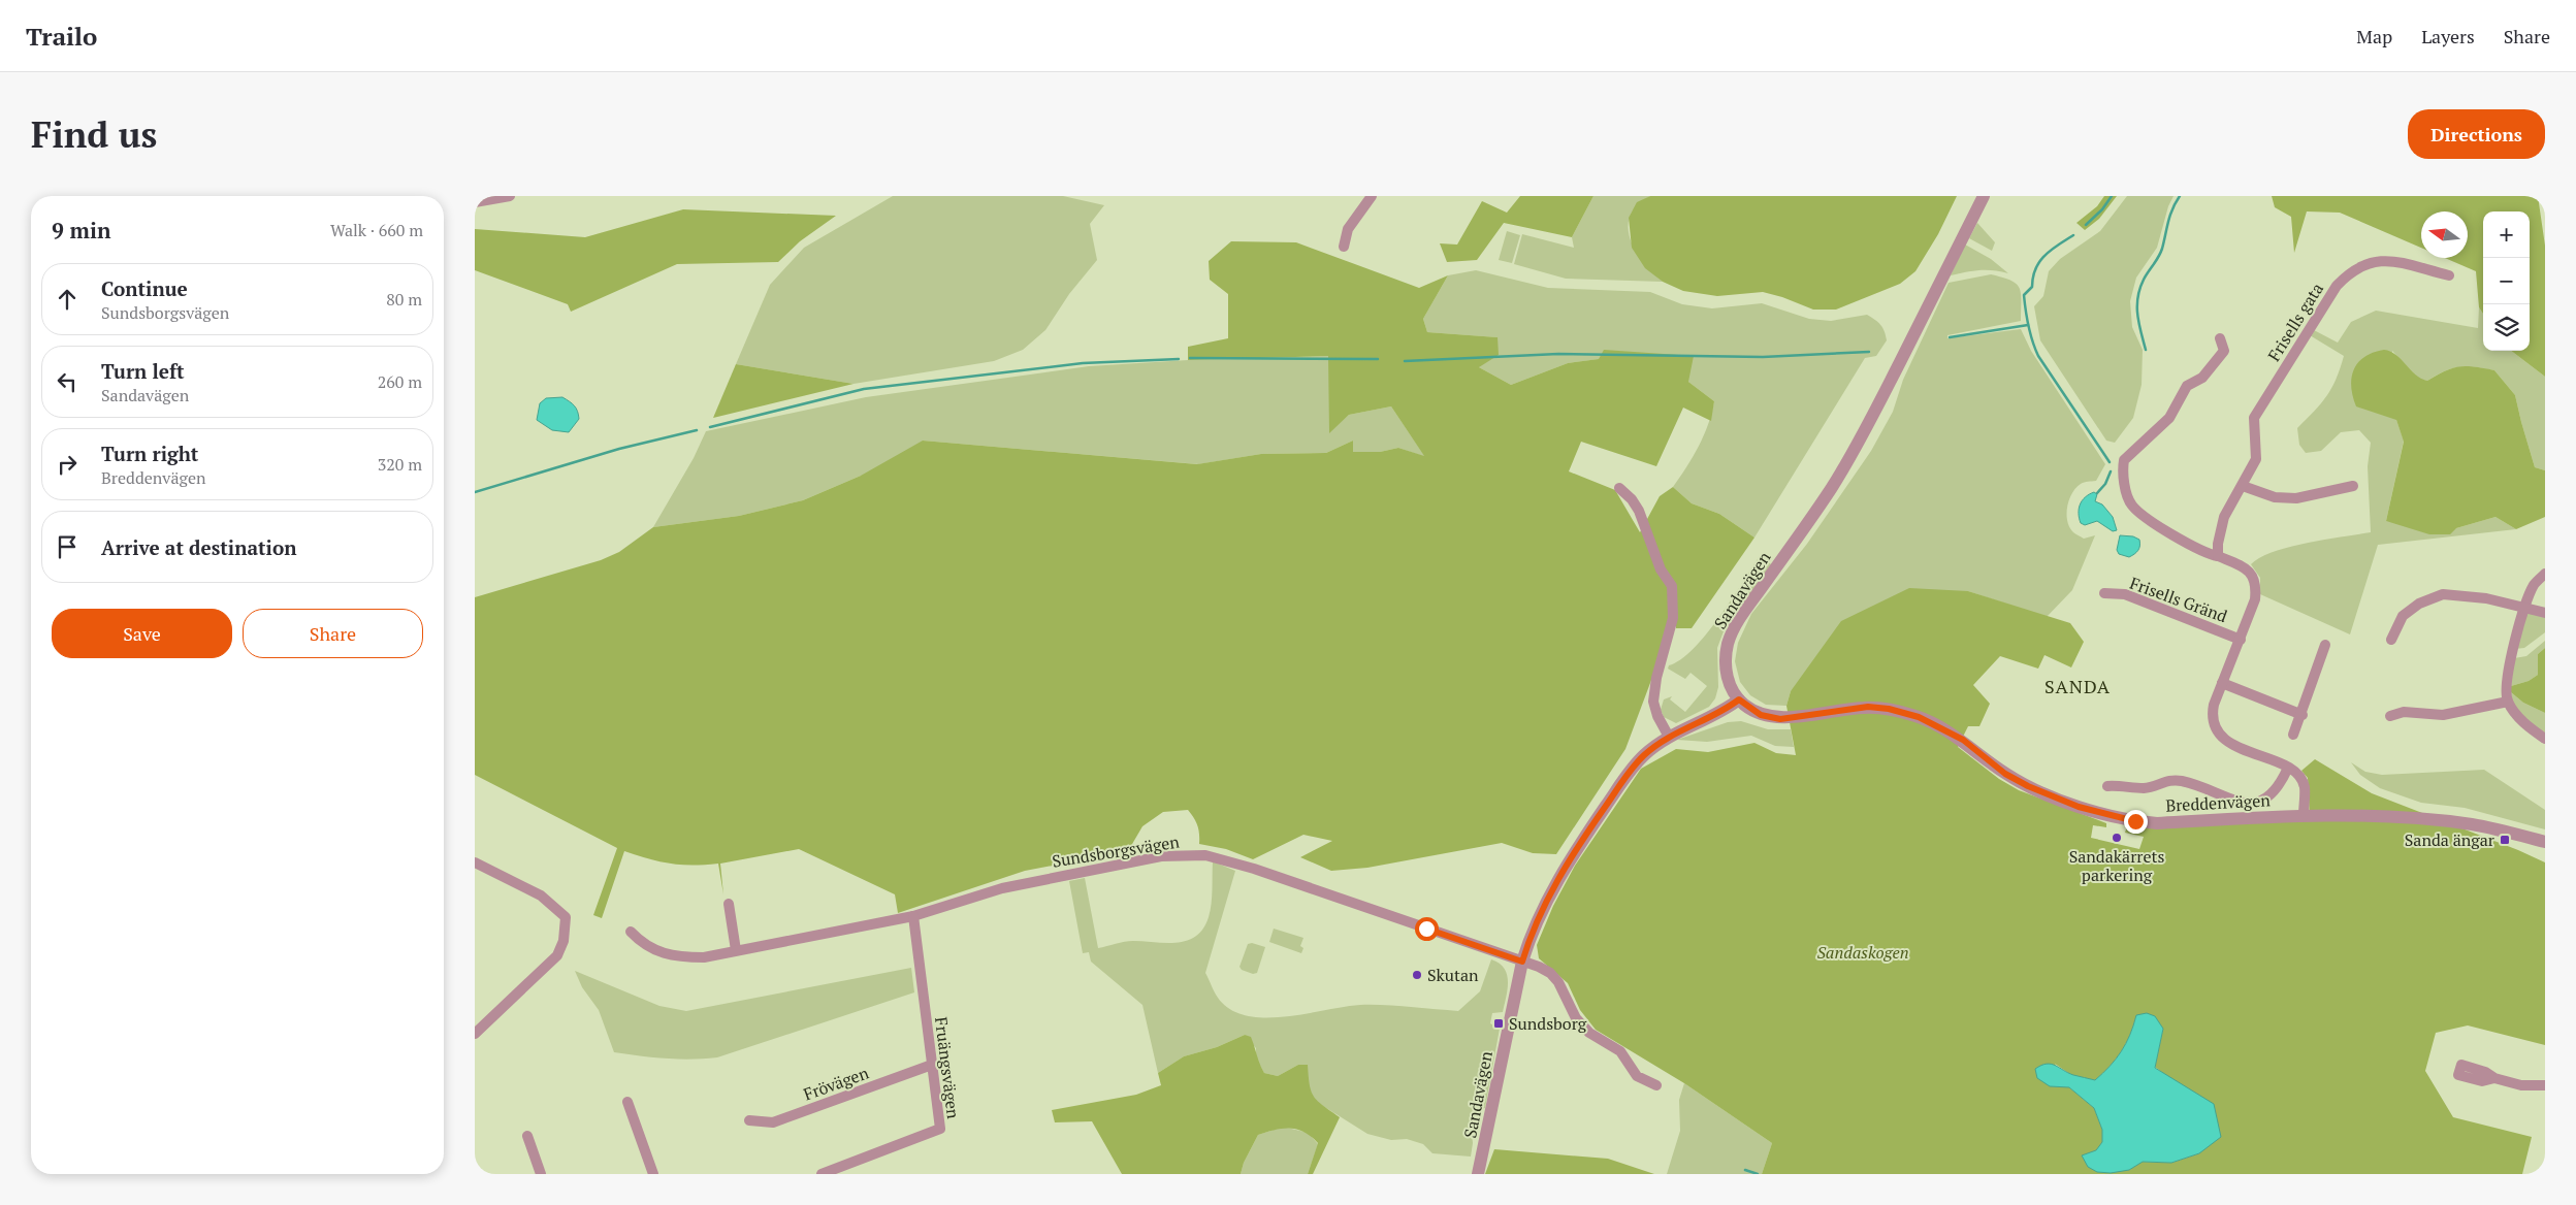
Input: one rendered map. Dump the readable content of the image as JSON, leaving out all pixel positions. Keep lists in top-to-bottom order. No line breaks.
{"streets":{"street":["Frisells gata","Sandavägen","Frisells Gränd","Breddenvägen","Sundsborgsvägen","Fruängsvägen","Frövägen"]},"crossings":[["Sandavägen","Breddenvägen"],["Sandavägen","Sundsborgsvägen"],["Sundsborgsvägen","Fruängsvägen"],["Fruängsvägen","Frövägen"]],"districts":["SANDA"],"parks":["Sandaskogen"],"places":{"other":["Sandakärrets parkering","Skutan"],"transit":["Sanda ängar","Sundsborg"]},"north":"left","page":{"header":"Trailo","nav":["Map","Layers","Share"],"buttons":["Directions",["Save","Share"]],"title":"Find us","heading":["9 min","Walk · 660 m"],"map_buttons":["+","−"],"list":[["Continue","Sundsborgsvägen","80 m"],["Turn left","Sandavägen","260 m"],["Turn right","Breddenvägen","320 m"],"Arrive at destination"]}}
